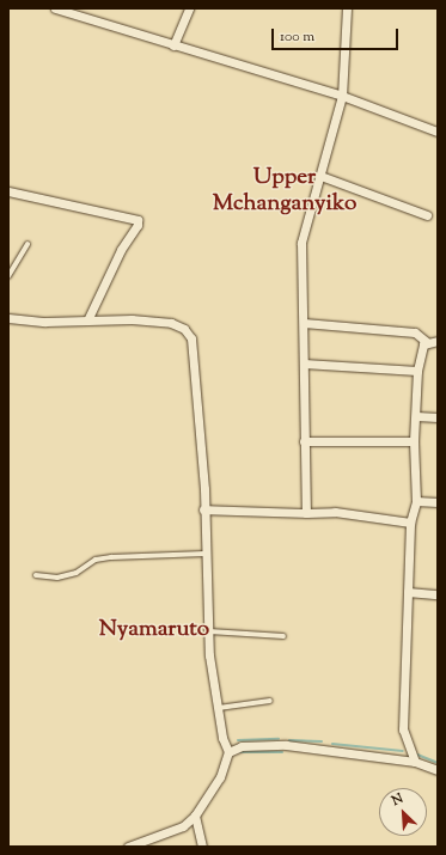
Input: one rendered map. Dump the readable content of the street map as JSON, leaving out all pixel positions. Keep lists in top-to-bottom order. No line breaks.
{"districts":["Upper Mchanganyiko","Nyamaruto"],"scale_bar":"100 m","north":"top left"}
